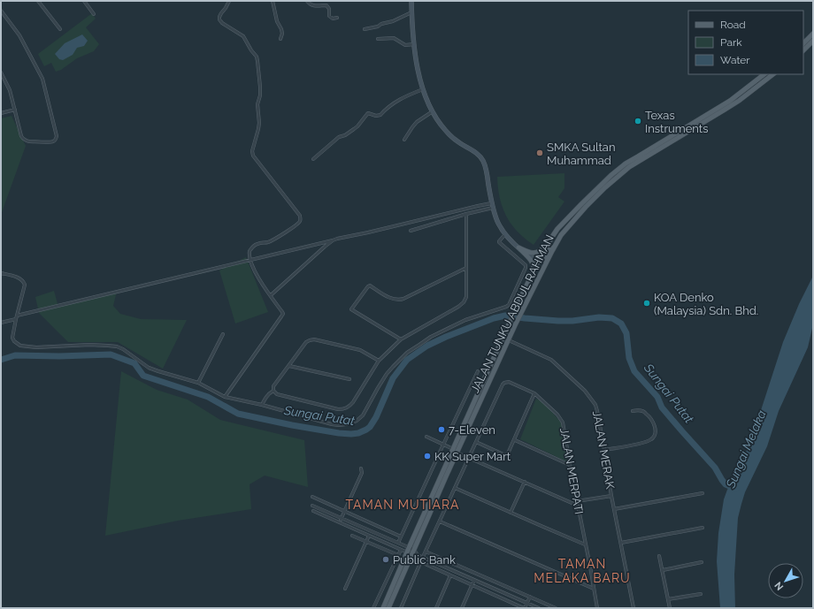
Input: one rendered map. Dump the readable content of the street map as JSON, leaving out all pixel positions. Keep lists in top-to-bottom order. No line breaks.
{"streets":{"main road":["JALAN TUNKU ABDUL RAHMAN"],"street":["JALAN MERAK","JALAN MERPATI"]},"crossings":[["JALAN TUNKU ABDUL RAHMAN","JALAN MERAK"]],"districts":["TAMAN MUTIARA","TAMAN MELAKA BARU"],"water":["Sungai Putat","Sungai Melaka"],"places":["Texas Instruments","SMKA Sultan Muhammad","KOA Denko (Malaysia) Sdn. Bhd.","7-Eleven","KK Super Mart","Public Bank"],"legend":["Road","Park","Water"],"north":"bottom left"}
